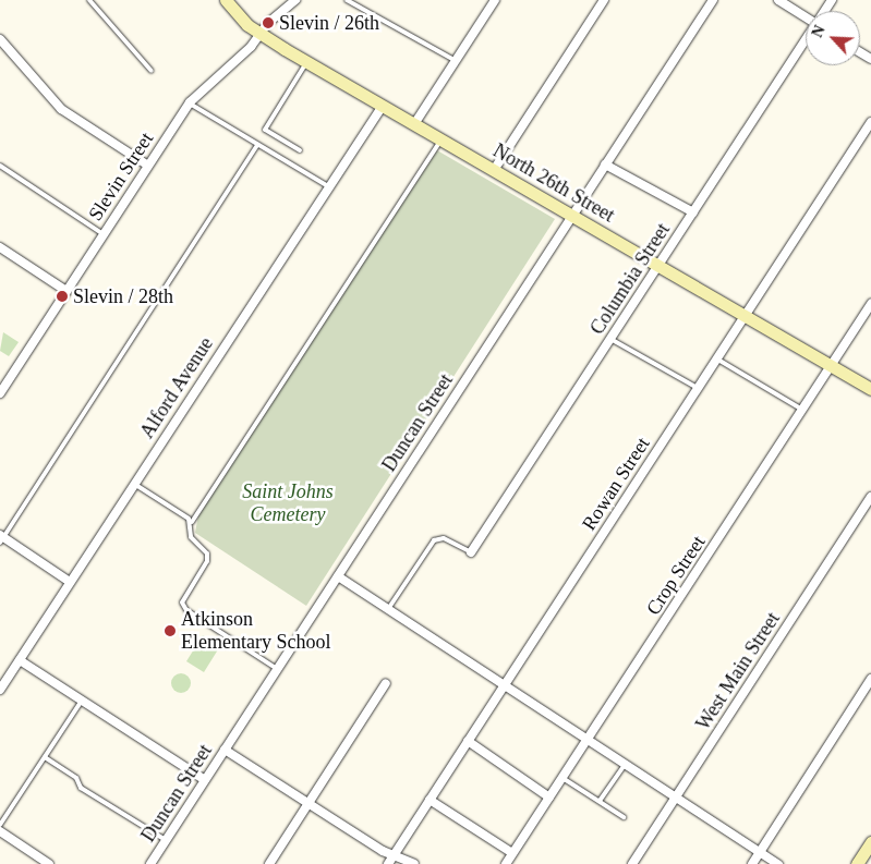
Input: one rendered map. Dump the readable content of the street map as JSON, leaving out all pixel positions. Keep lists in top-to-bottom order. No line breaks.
{"streets":{"street":["Slevin Street","North 26th Street","Columbia Street","Alford Avenue","Duncan Street","Rowan Street","Crop Street","West Main Street"]},"crossings":[["Slevin Street","North 26th Street"],["North 26th Street","Columbia Street"],["North 26th Street","Alford Avenue"],["North 26th Street","Duncan Street"],["North 26th Street","Rowan Street"],["North 26th Street","Crop Street"]],"parks":["Saint Johns Cemetery"],"places":["Slevin / 26th","Slevin / 28th","Atkinson Elementary School"],"north":"top left"}
